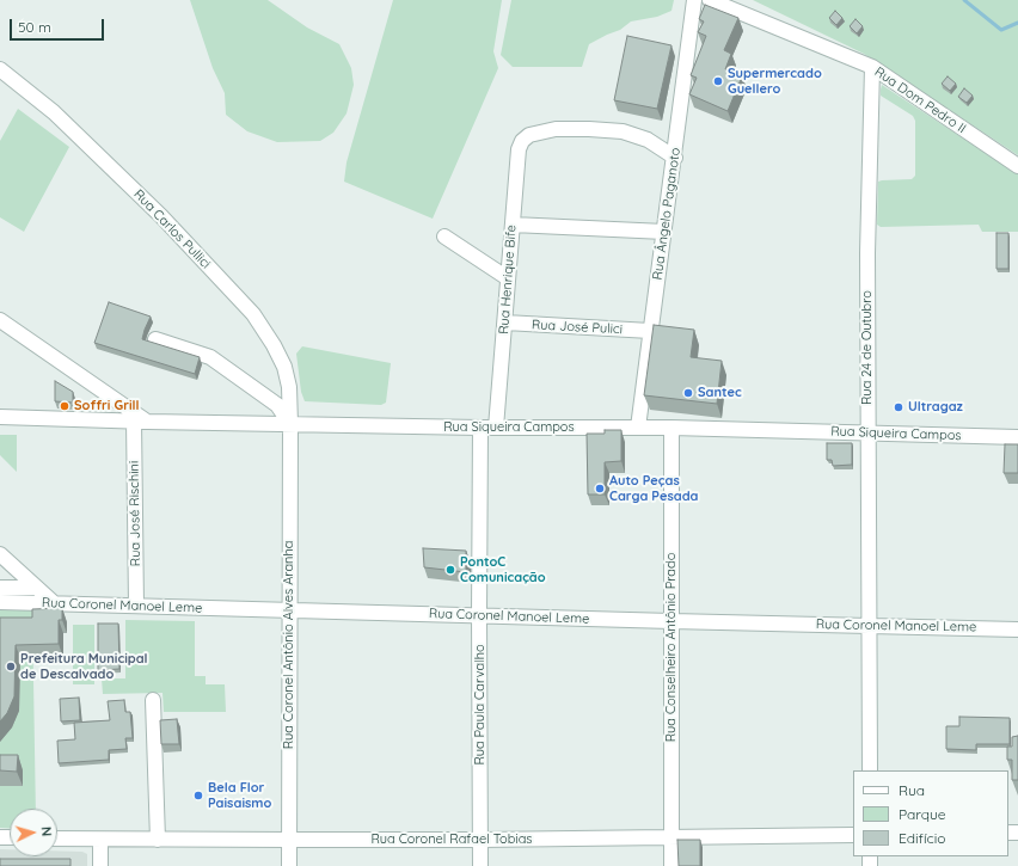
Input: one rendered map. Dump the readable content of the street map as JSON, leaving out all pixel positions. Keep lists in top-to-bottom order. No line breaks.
{"streets":{"street":["Rua Dom Pedro II","Rua Ângelo Paganoto","Rua Carlos Pullici","Rua Henrique Bife","Rua José Pulici","Rua 24 de Outubro","Rua Siqueira Campos","Rua José Rischini","Rua Coronel Manoel Leme","Rua Coronel Antônio Alves Aranha","Rua Conselheiro Antônio Prado","Rua Paula Carvalho","Rua Coronel Rafael Tobias"]},"crossings":[["Rua Dom Pedro II","Rua 24 de Outubro"],["Rua Ângelo Paganoto","Rua Henrique Bife"],["Rua Ângelo Paganoto","Rua José Pulici"],["Rua Ângelo Paganoto","Rua Siqueira Campos"],["Rua Carlos Pullici","Rua Siqueira Campos"],["Rua Carlos Pullici","Rua Coronel Antônio Alves Aranha"],["Rua Henrique Bife","Rua José Pulici"],["Rua Henrique Bife","Rua Siqueira Campos"],["Rua 24 de Outubro","Rua Siqueira Campos"],["Rua 24 de Outubro","Rua Coronel Manoel Leme"],["Rua Siqueira Campos","Rua José Rischini"],["Rua Siqueira Campos","Rua Coronel Antônio Alves Aranha"],["Rua Siqueira Campos","Rua Conselheiro Antônio Prado"],["Rua Siqueira Campos","Rua Paula Carvalho"],["Rua José Rischini","Rua Coronel Manoel Leme"],["Rua Coronel Manoel Leme","Rua Coronel Antônio Alves Aranha"],["Rua Coronel Manoel Leme","Rua Conselheiro Antônio Prado"],["Rua Coronel Manoel Leme","Rua Paula Carvalho"],["Rua Coronel Antônio Alves Aranha","Rua Coronel Rafael Tobias"],["Rua Conselheiro Antônio Prado","Rua Coronel Rafael Tobias"],["Rua Paula Carvalho","Rua Coronel Rafael Tobias"]],"places":["Supermercado Guellero","Santec","Soffri Grill","Ultragaz","Auto Peças Carga Pesada","PontoC Comunicação","Prefeitura Municipal de Descalvado","Bela Flor Paisaismo"],"legend":["Rua","Parque","Edifício"],"scale_bar":"50 m","north":"right"}
